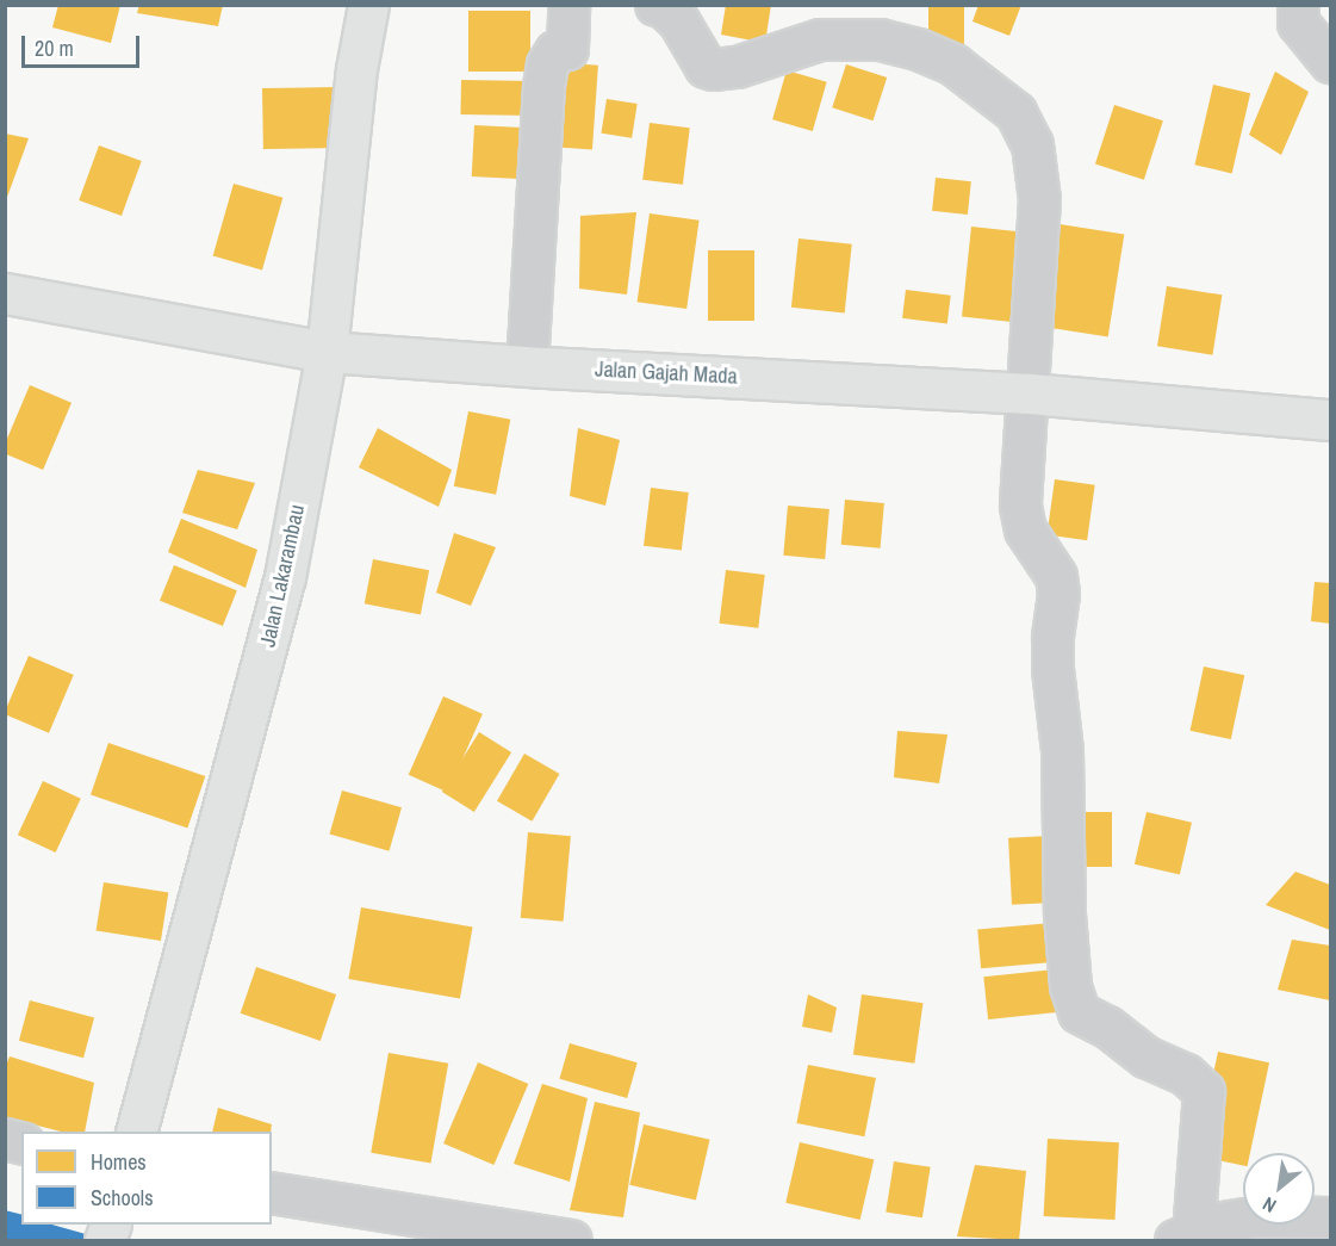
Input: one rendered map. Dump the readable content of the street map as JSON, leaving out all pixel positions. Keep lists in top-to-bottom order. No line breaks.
{"streets":{"main road":["Jalan Gajah Mada","Jalan Lakarambau"]},"crossings":[["Jalan Gajah Mada","Jalan Lakarambau"]],"legend":["Homes","Schools"],"scale_bar":"20 m","north":"bottom left"}
